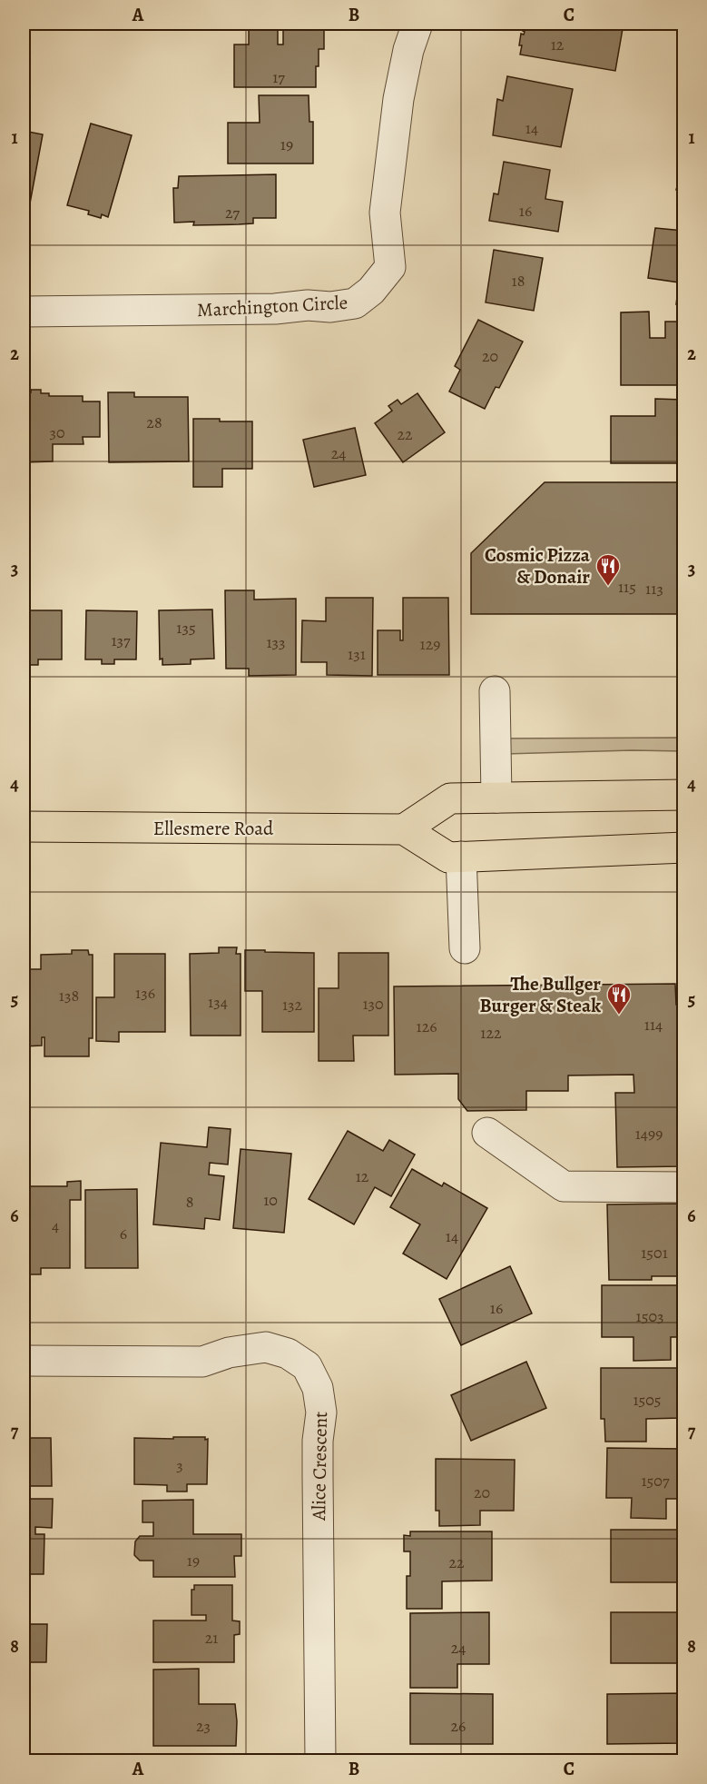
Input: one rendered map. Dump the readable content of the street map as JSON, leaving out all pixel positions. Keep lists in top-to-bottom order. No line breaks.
{"streets":{"main road":["Ellesmere Road"],"street":["Marchington Circle","Alice Crescent"]},"places":{"restaurant":["Cosmic Pizza & Donair","The Bullger Burger & Steak"]},"house_numbers":["12","17","14","19","16","27","18","20","28","30","22","24","115","113","135","137","133","129","131","136","138","134","130","132","114","126","122","1499","12","10","8","4","6","14","1501","16","1503","1505","3","1507","20","19","22","21","24","23","26"],"grid":{"columns":["A","B","C"],"rows":["1","2","3","4","5","6","7","8"]}}
